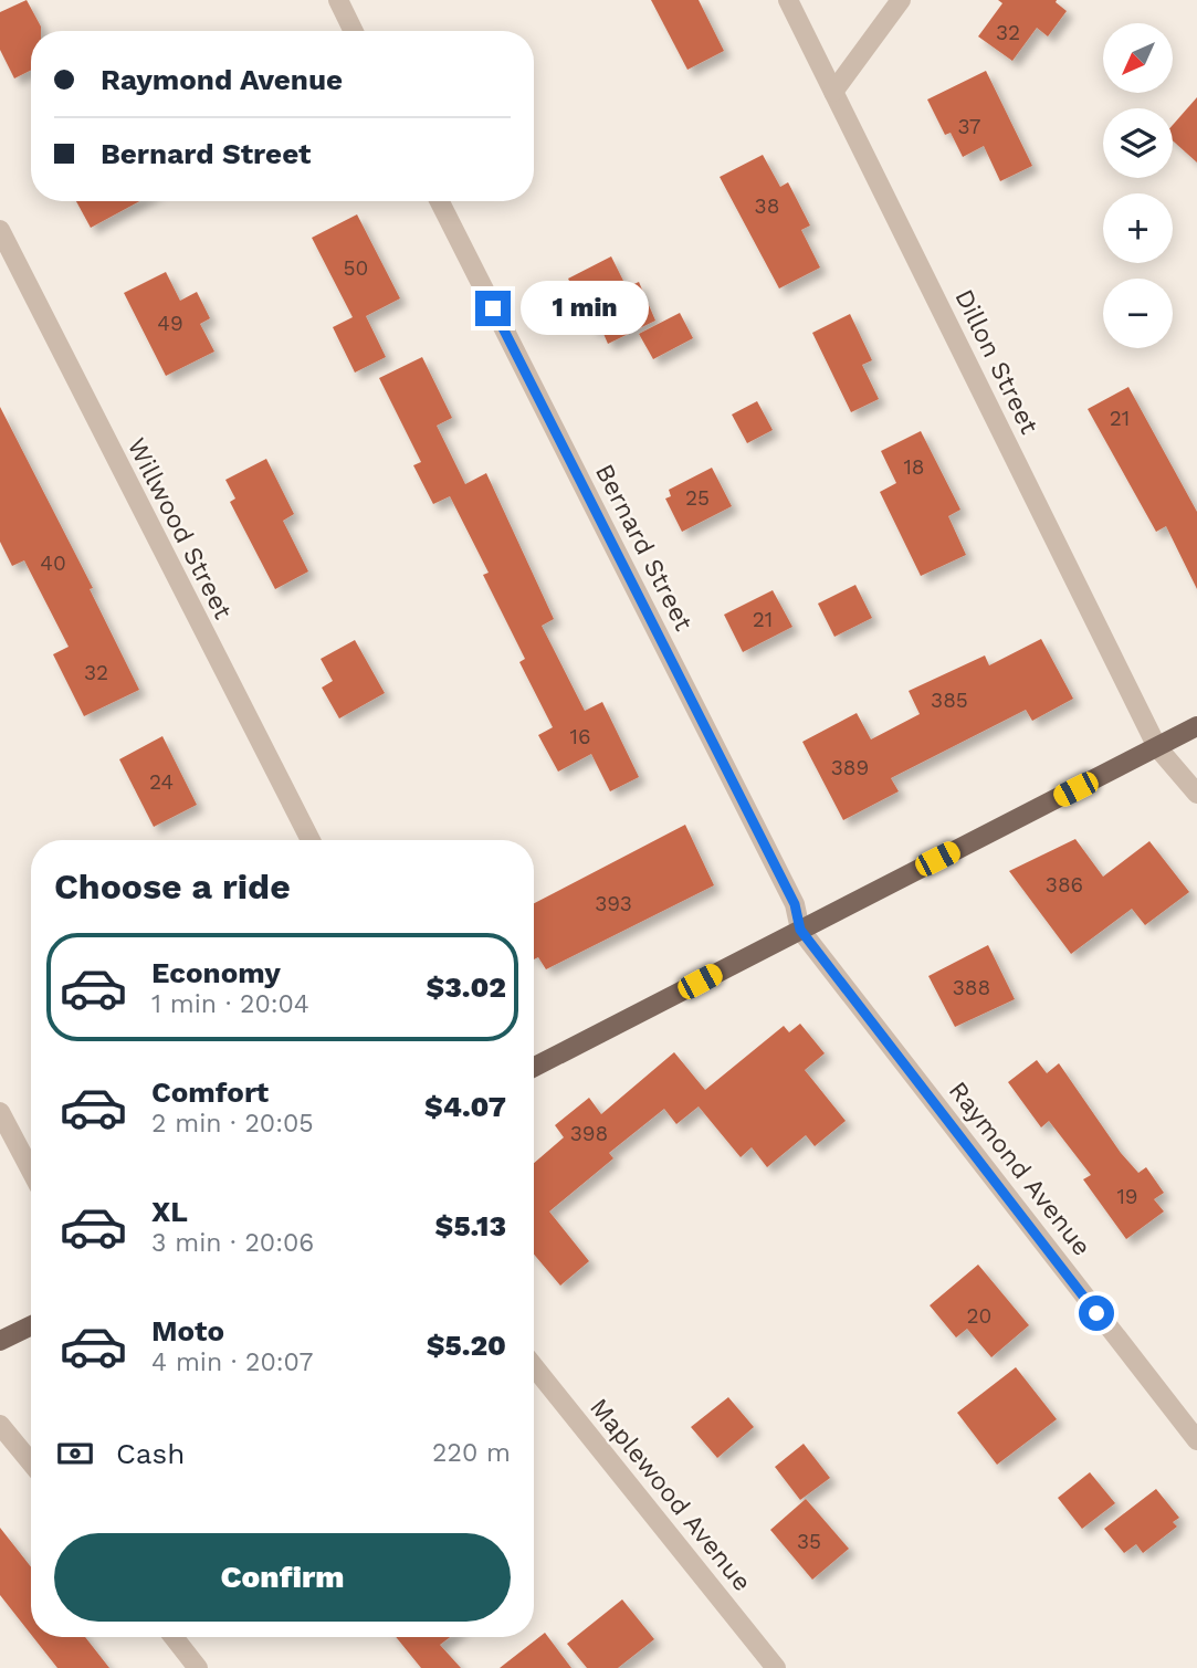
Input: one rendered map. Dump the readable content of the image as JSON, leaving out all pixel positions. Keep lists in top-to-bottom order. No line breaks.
{"streets":{"street":["Dillon Street","Willwood Street","Bernard Street","Raymond Avenue","Maplewood Avenue"]},"crossings":[["Bernard Street","Raymond Avenue"]],"house_numbers":["32","37","38","50","49","21","18","25","40","21","32","385","16","389","24","386","393","388","398","19","20","35"],"north":"bottom left","page":{"map_buttons":["+","−"],"banner":["Raymond Avenue","Bernard Street"],"bubble":"1 min","heading":"Choose a ride","list":[{"name":"Economy","note":"1 min · 20:04","value":"$3.02"},{"name":"Comfort","note":"2 min · 20:05","value":"$4.07"},{"name":"XL","note":"3 min · 20:06","value":"$5.13"},{"name":"Moto","note":"4 min · 20:07","value":"$5.20"}],"pay":["Cash","220 m"],"buttons":"Confirm"}}
